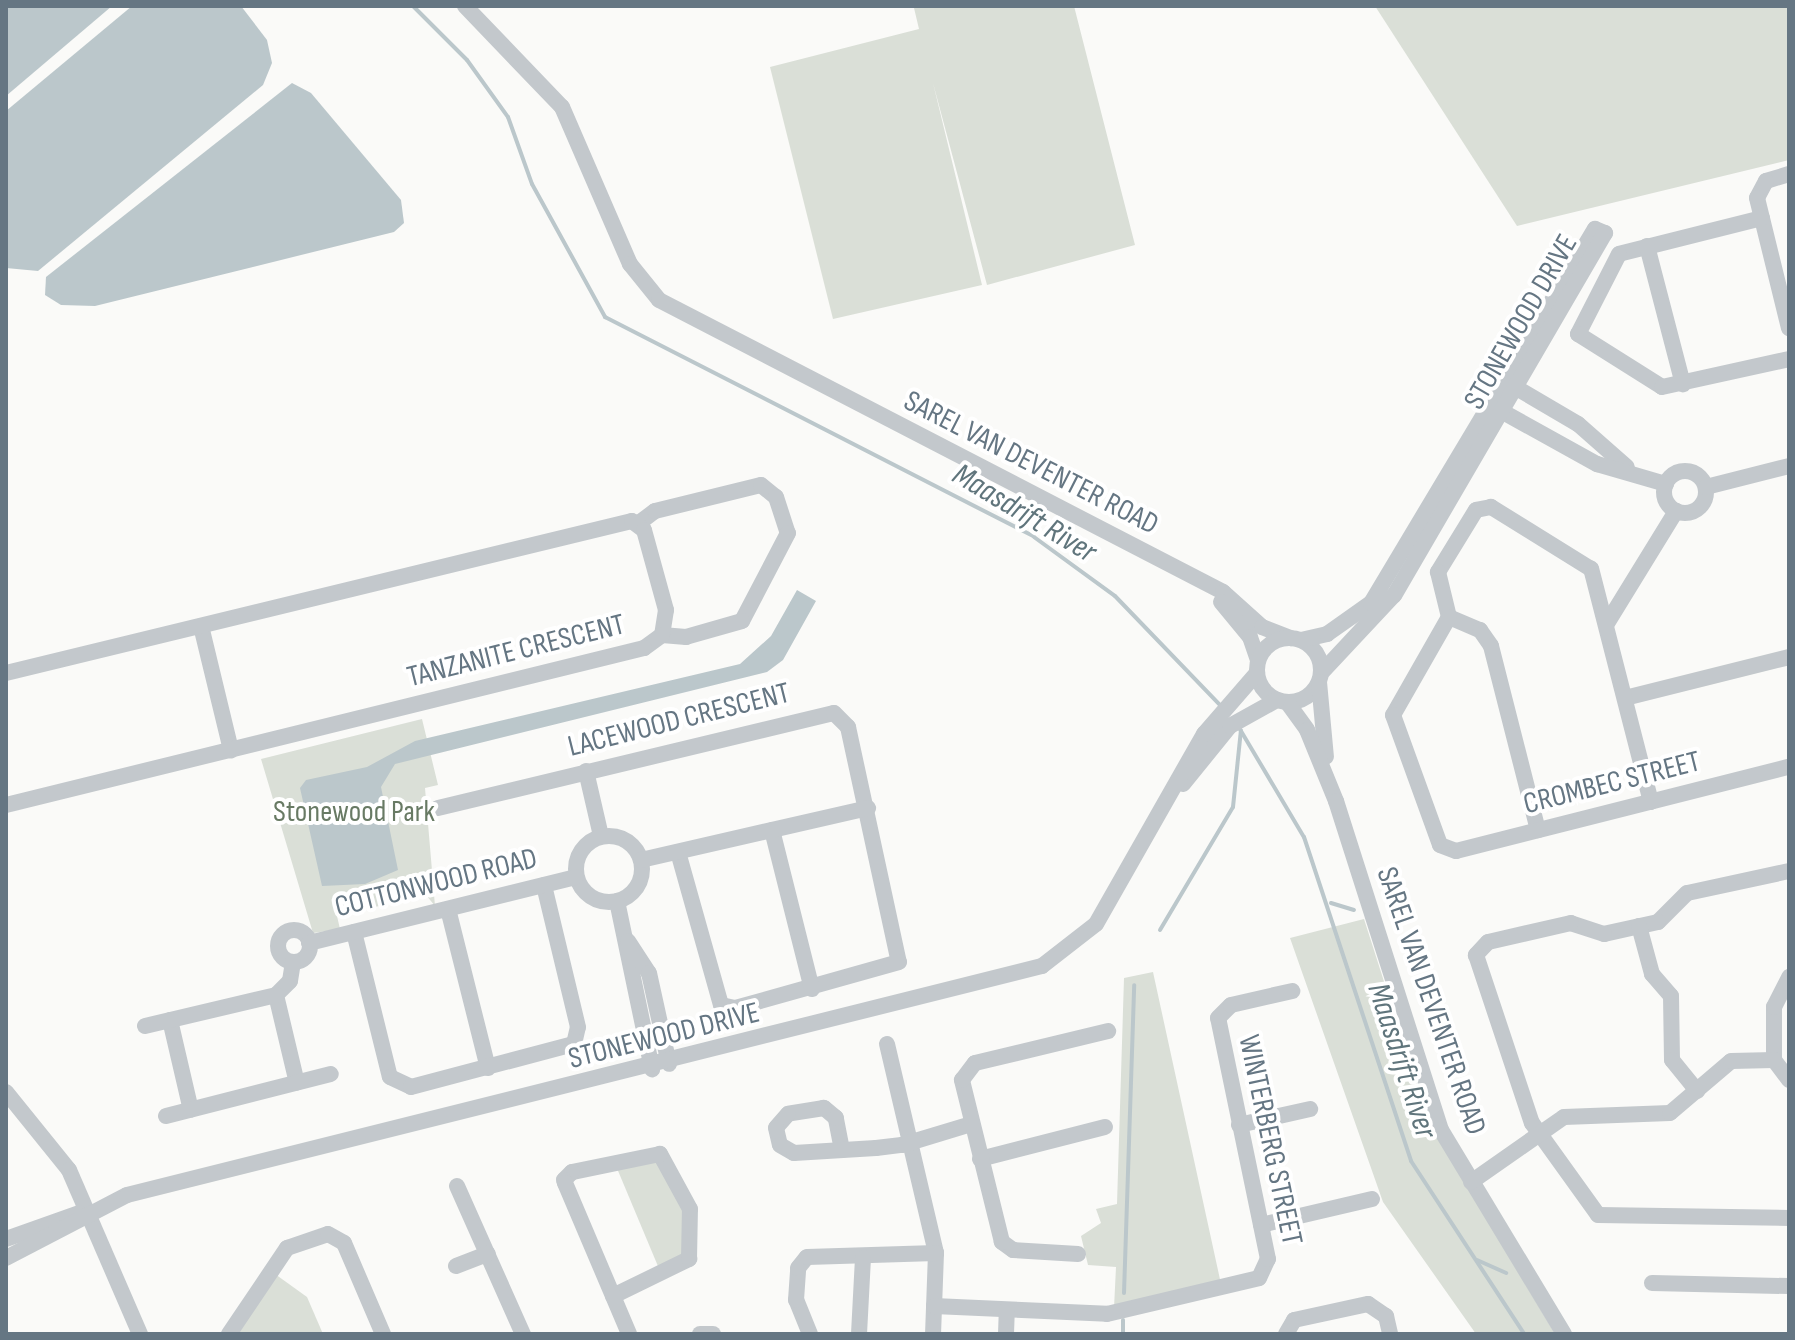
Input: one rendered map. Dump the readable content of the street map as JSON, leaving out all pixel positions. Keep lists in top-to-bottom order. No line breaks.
{"streets":{"street":["STONEWOOD DRIVE","SAREL VAN DEVENTER ROAD","TANZANITE CRESCENT","LACEWOOD CRESCENT","CROMBEC STREET","COTTONWOOD ROAD","WINTERBERG STREET"]},"crossings":[["STONEWOOD DRIVE","SAREL VAN DEVENTER ROAD"]],"water":["Maasdrift River"],"parks":["Stonewood Park"]}
